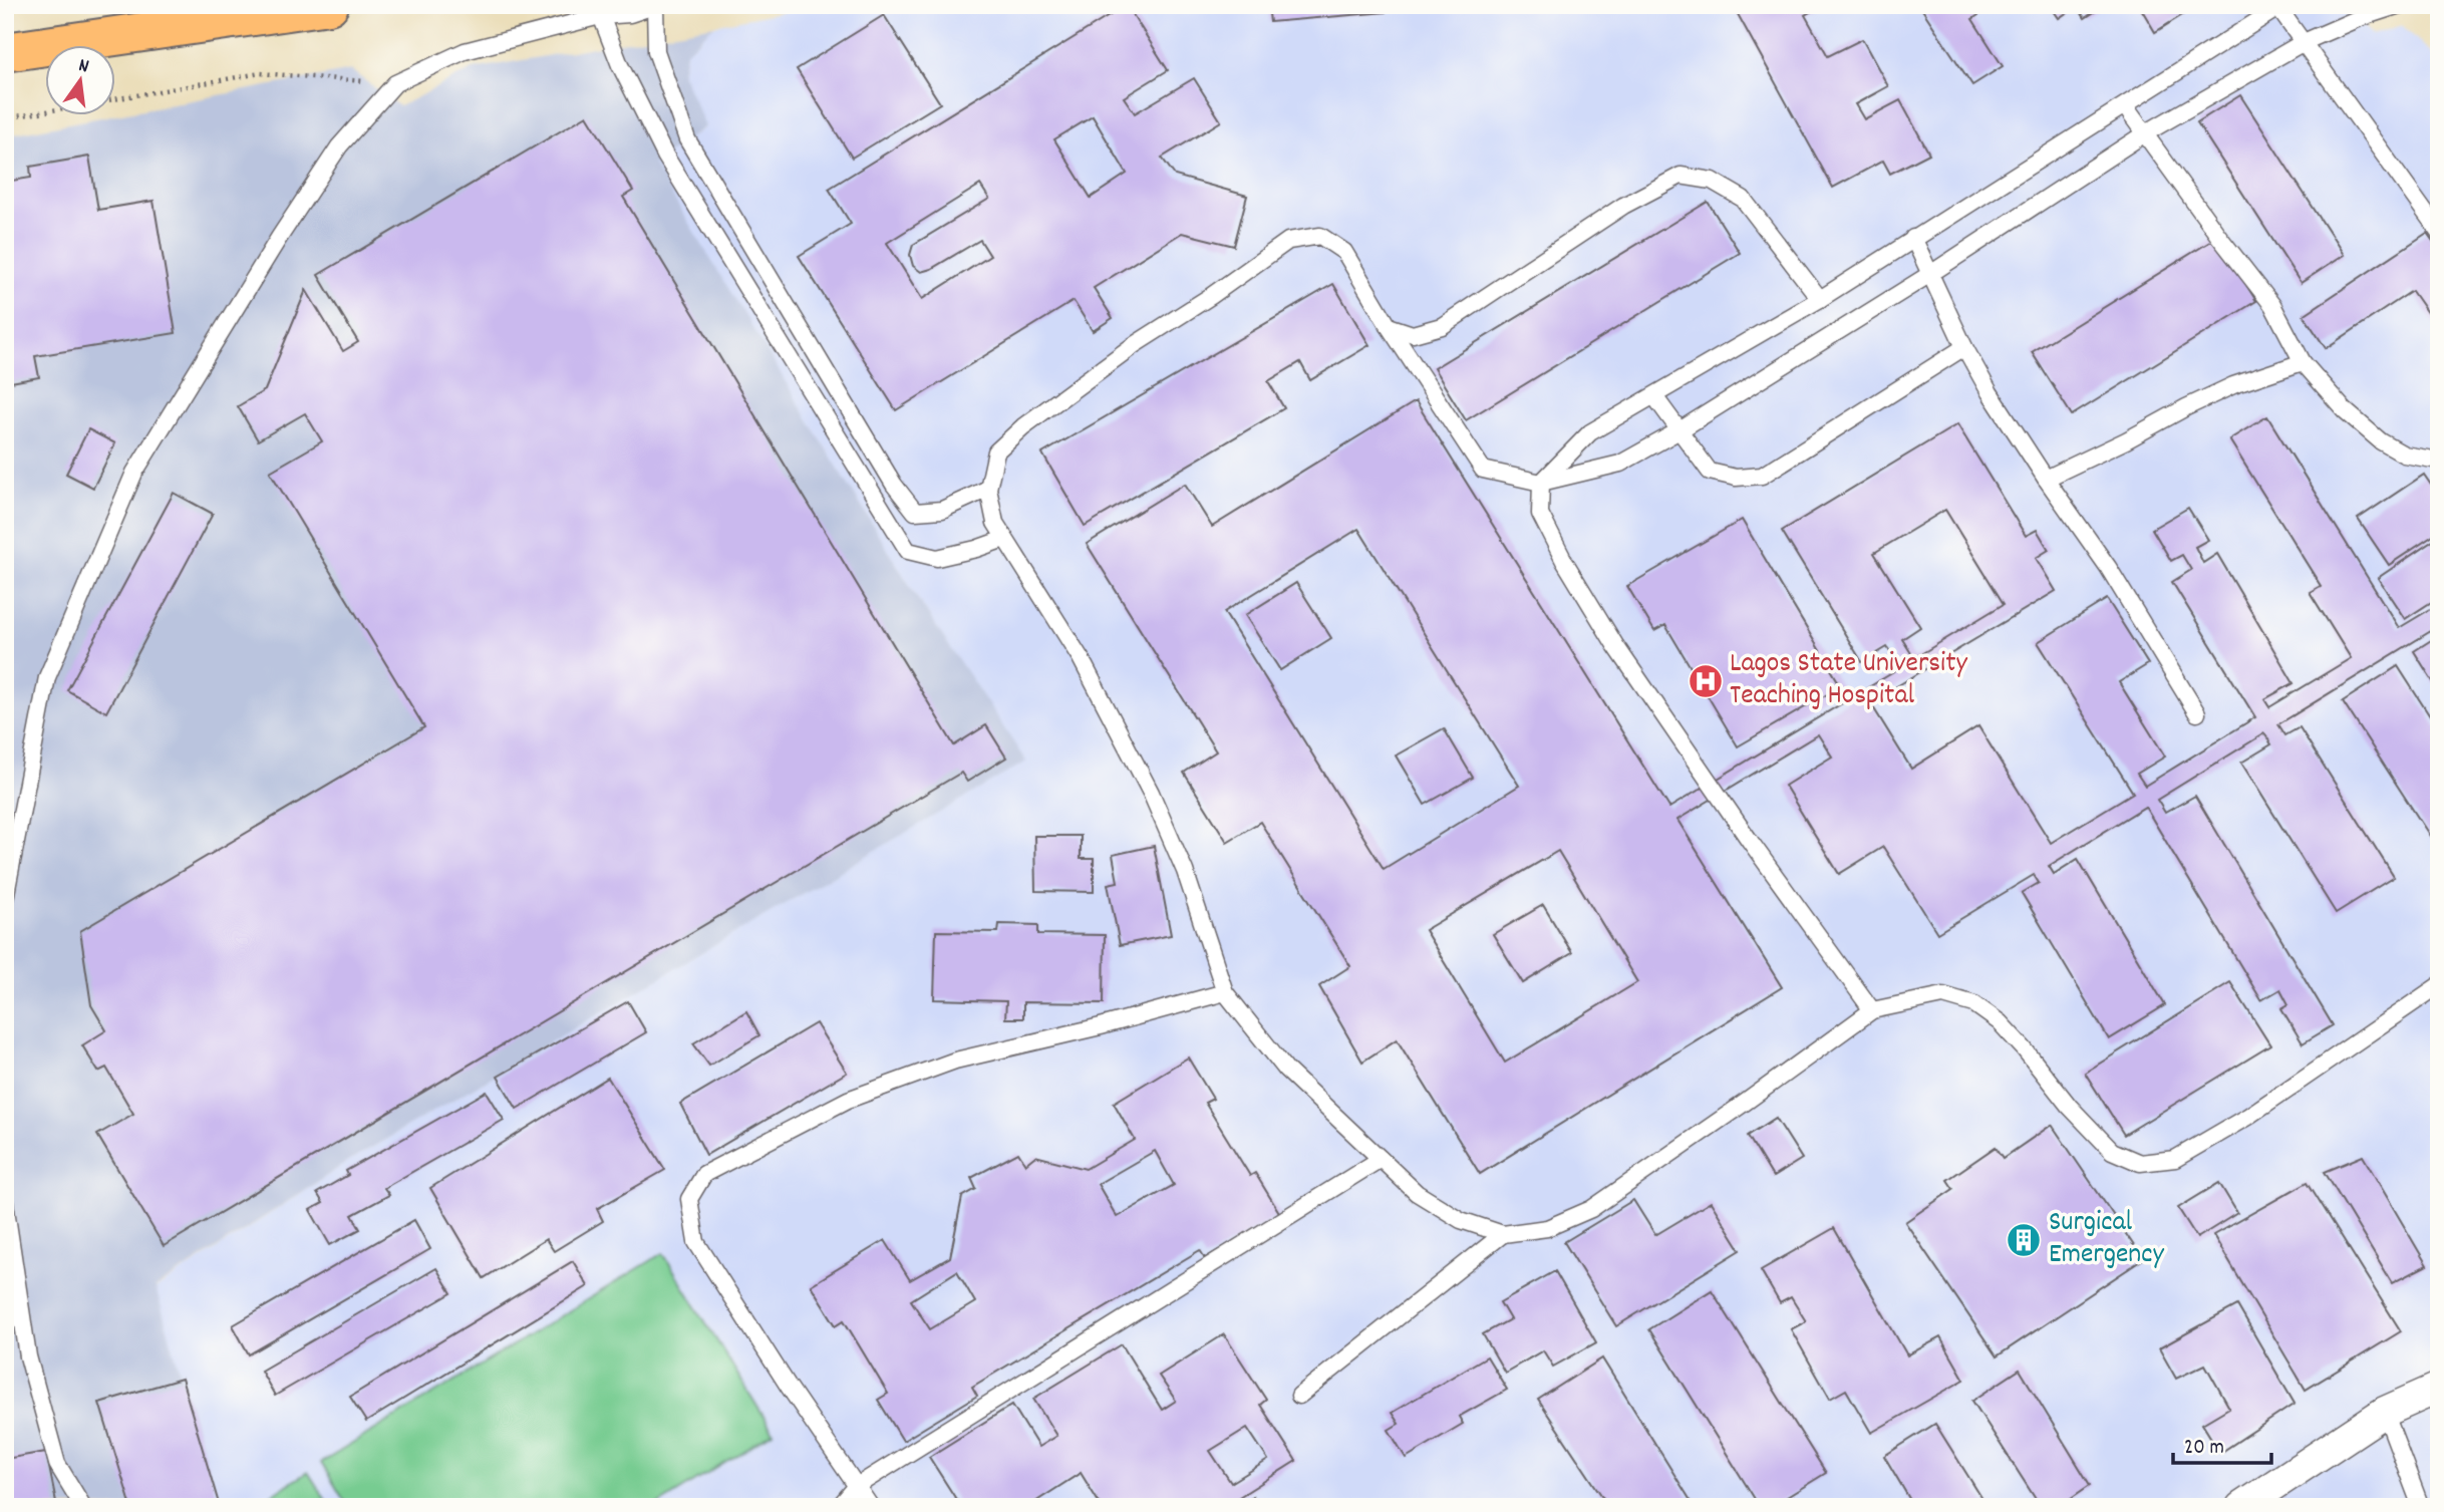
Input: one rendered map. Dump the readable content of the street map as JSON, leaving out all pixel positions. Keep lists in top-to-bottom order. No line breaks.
{"places":{"hospital":["Lagos State University Teaching Hospital"],"building":["Surgical Emergency"]},"scale_bar":"20 m","north":"top"}
